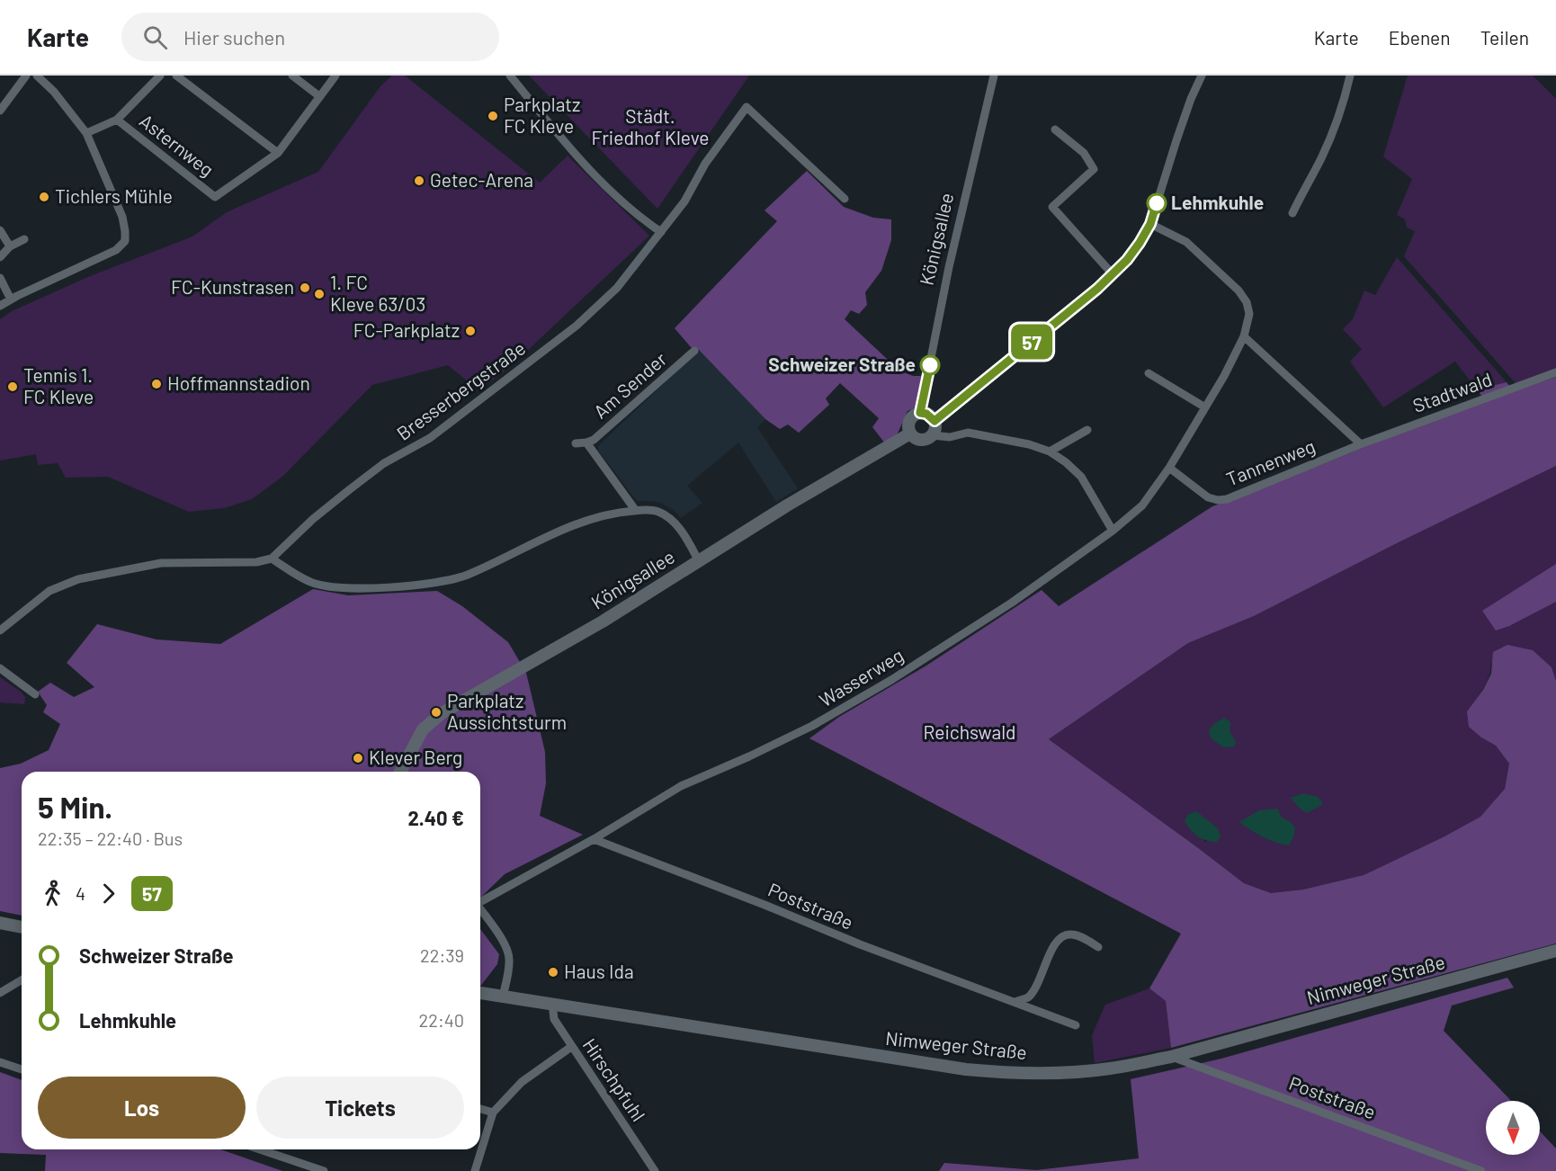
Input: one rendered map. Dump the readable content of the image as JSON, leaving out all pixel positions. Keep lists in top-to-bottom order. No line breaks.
{"streets":{"main road":["Königsallee","Nimweger Straße"],"street":["Asternweg","Am Sender","Bresserbergstraße","Stadtwald","Tannenweg","Wasserweg","Poststraße","Hirschpfuhl"]},"crossings":[["Stadtwald","Tannenweg"],["Tannenweg","Wasserweg"],["Wasserweg","Poststraße"],["Wasserweg","Nimweger Straße"],["Poststraße","Nimweger Straße"],["Nimweger Straße","Hirschpfuhl"]],"parks":["Städt. Friedhof Kleve","Reichswald"],"places":["Parkplatz FC Kleve","Getec-Arena","Tichlers Mühle","Lehmkuhle","FC-Kunstrasen","1. FC Kleve 63/03","FC-Parkplatz","Schweizer Straße","Hoffmannstadion","Tennis 1. FC Kleve","Parkplatz Aussichtsturm","Klever Berg","Haus Ida"],"lines":["bus line 57"],"north":"bottom","page":{"header":"Karte","search":"Hier suchen","nav":["Karte","Ebenen","Teilen"],"on_map":"57","heading":["5 Min.","22:35 – 22:40 · Bus","2.40 €"],"legs":["4","57"],"list":[{"name":"Schweizer Straße","value":"22:39"},{"name":"Lehmkuhle","value":"22:40"}],"buttons":["Los","Tickets"]}}
